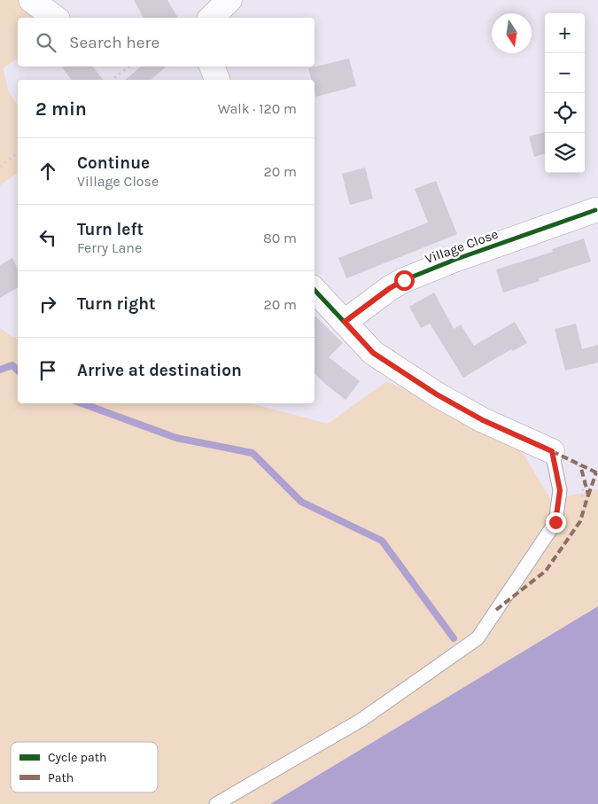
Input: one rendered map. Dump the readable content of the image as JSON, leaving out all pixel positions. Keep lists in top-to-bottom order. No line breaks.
{"streets":{"street":["Village Close"]},"legend":["Cycle path","Path"],"north":"bottom","page":{"map_buttons":["+","−"],"search":"Search here","heading":["2 min","Walk · 120 m"],"list":[["Continue","Village Close","20 m"],["Turn left","Ferry Lane","80 m"],["Turn right","20 m"],"Arrive at destination"]}}
